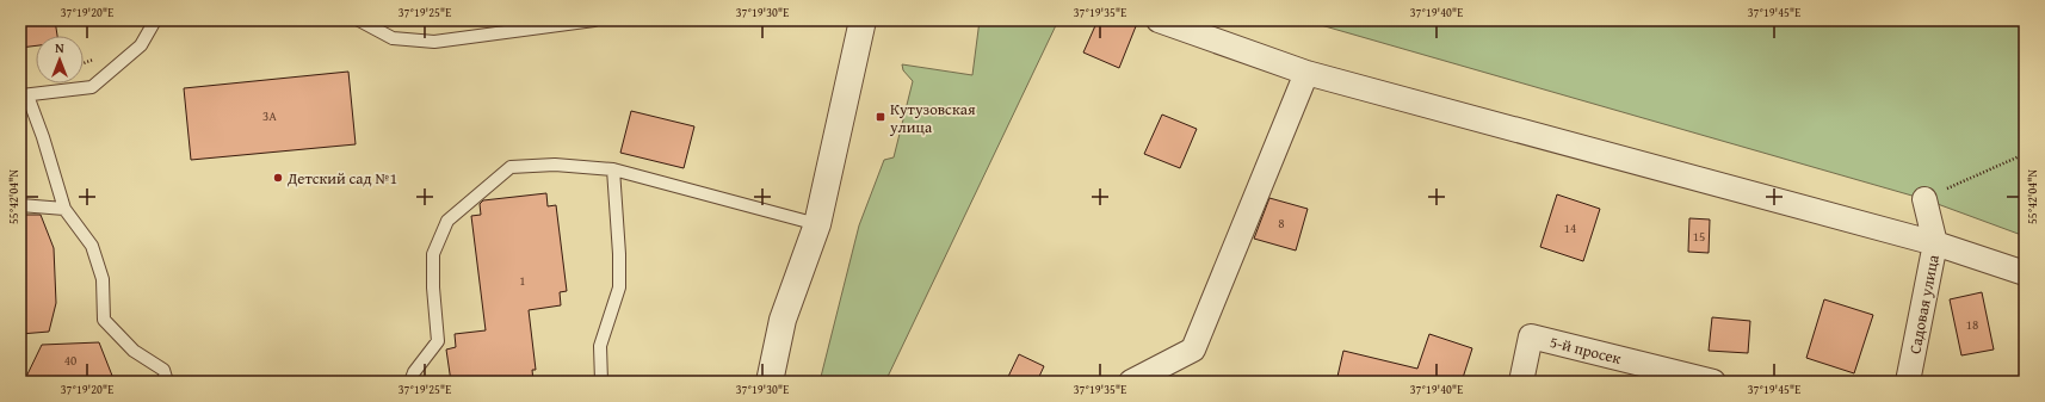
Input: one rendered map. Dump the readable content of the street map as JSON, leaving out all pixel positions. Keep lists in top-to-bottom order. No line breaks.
{"streets":{"street":["Садовая улица","5-й просек"]},"places":{"transit":["Кутузовская улица"],"other":["Детский сад №1"]},"house_numbers":["3А","8","14","15","1","18","40"],"north":"top","coordinates":["37°19'20\"E","37°19'25\"E","37°19'30\"E","37°19'35\"E","37°19'40\"E","37°19'45\"E","55°42'04\"N"]}
